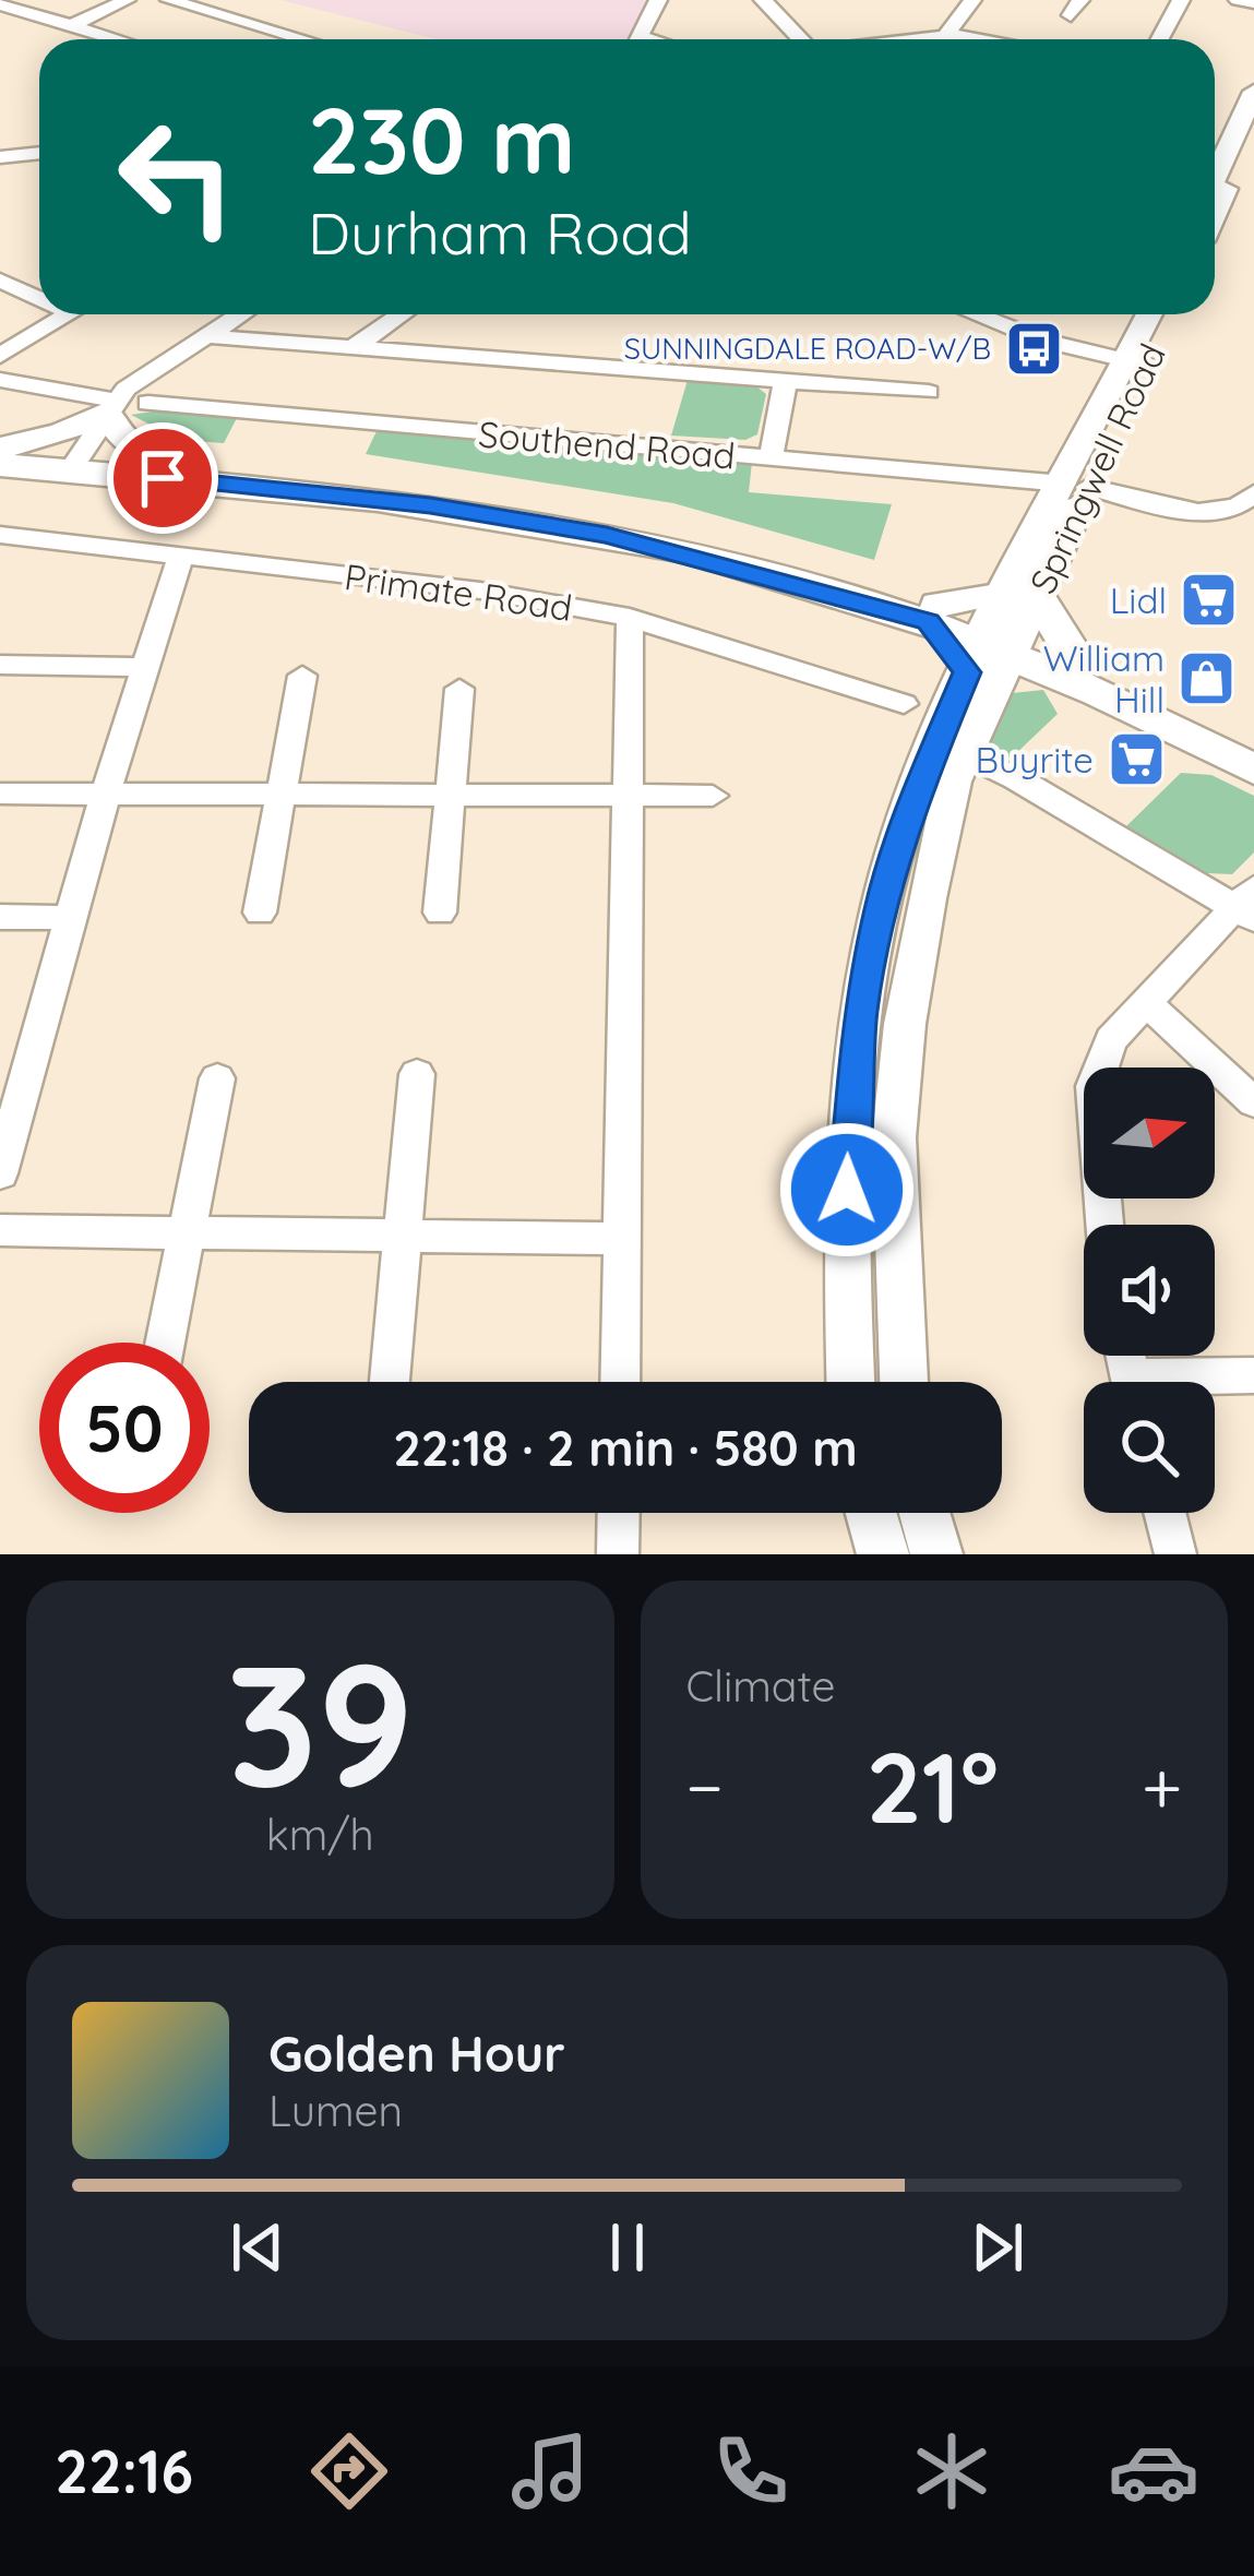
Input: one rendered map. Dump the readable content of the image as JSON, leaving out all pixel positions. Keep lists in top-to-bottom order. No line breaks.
{"streets":{"main road":["Springwell Road"],"street":["Southend Road","Primate Road"]},"crossings":[["Southend Road","Springwell Road"]],"places":{"bus stop":["SUNNINGDALE ROAD-W/B"],"supermarket":["Lidl","Buyrite"],"shop":["William Hill"]},"north":"right","page":{"turn":["230 m","Durham Road"],"limit":"50","trip":"22:18 · 2 min · 580 m","tile":[["39","km/h"],"Climate"],"heat":["−","21°","+"],"song":["Golden Hour","Lumen"],"tabs":"22:16"}}
